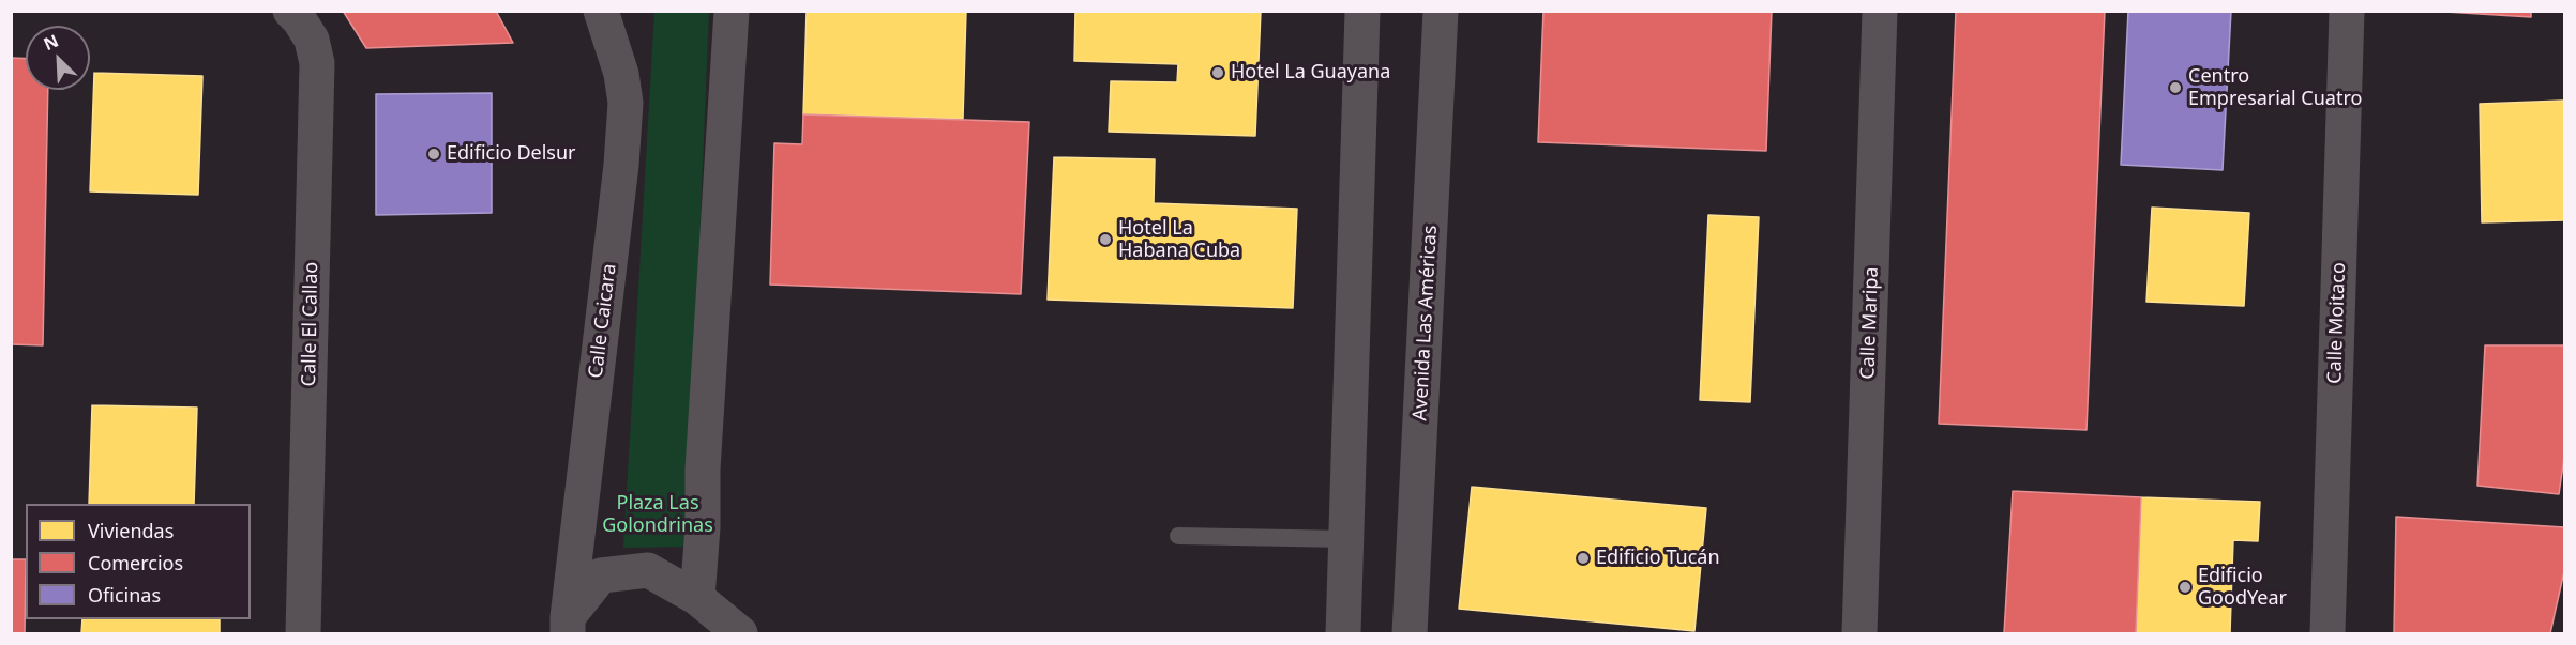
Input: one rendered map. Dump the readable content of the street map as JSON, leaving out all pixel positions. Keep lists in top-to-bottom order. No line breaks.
{"streets":{"street":["Calle Caicara","Avenida Las Américas","Calle Maripa","Calle Moitaco","Calle El Callao"]},"parks":["Plaza Las Golondrinas"],"places":["Hotel La Guayana","Centro Empresarial Cuatro","Edificio Delsur","Hotel La Habana Cuba","Edificio Tucán","Edificio GoodYear"],"legend":["Viviendas","Comercios","Oficinas"],"north":"top left"}
